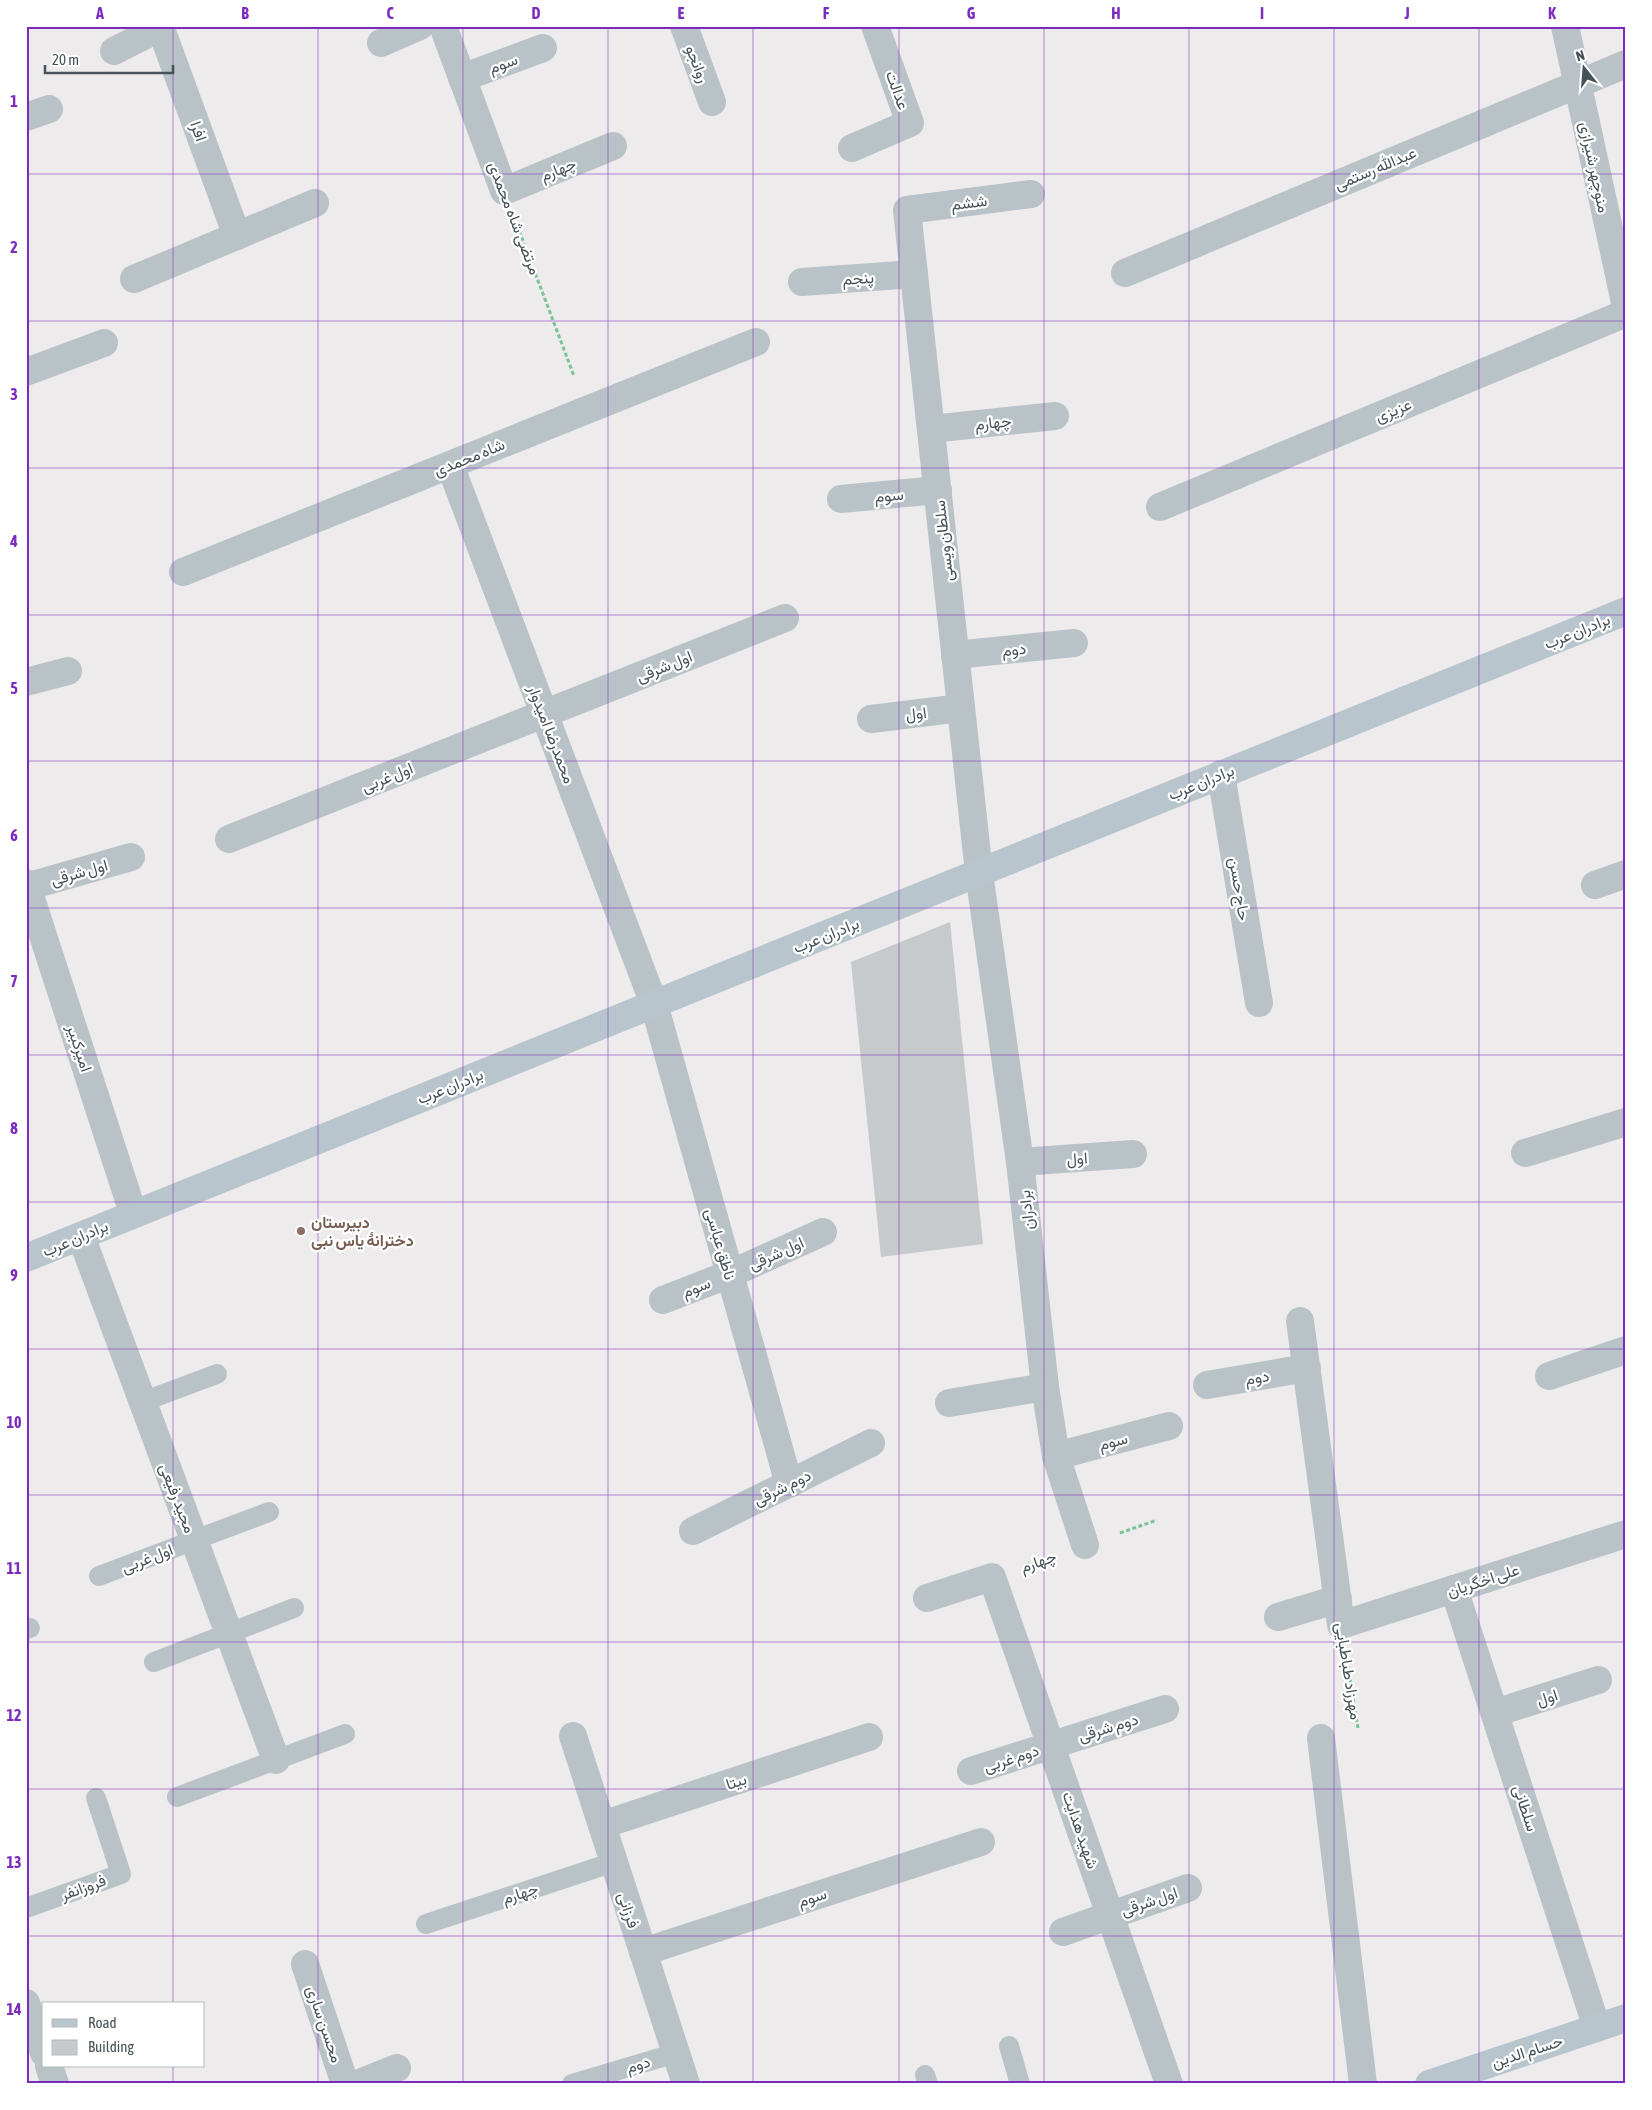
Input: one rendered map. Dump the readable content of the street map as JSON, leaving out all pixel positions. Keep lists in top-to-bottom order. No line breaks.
{"streets":{"street":["سوم","روانجو","عدالت","افرا","منوچهر شیرازی","عبدالله رستمی","چهارم","ششم","مرتضی شاه محمدی","پنجم","عزیزی","شاه محمدی","سلطان ویسی","برادران عرب","دوم","اول شرقی","اول","محمدرضا امیدوار","اول غربی","حاج حسن","امیرکبیر","برادران","ناطق عباسی","دوم شرقی","مجید رفیعی","علی اخگریان","مهرزاد طباطبایی","دوم غربی","بیتا","سلطانی","شهید هدایت","فرزانی","محسن ساری","حسام الدین"],"lane":["فروزانفر"]},"crossings":[["سوم","مرتضی شاه محمدی"],["سوم","سلطان ویسی"],["سوم","اول شرقی"],["سوم","برادران"],["سوم","ناطق عباسی"],["سوم","فرزانی"],["منوچهر شیرازی","عبدالله رستمی"],["چهارم","مرتضی شاه محمدی"],["چهارم","سلطان ویسی"],["چهارم","برادران"],["چهارم","شهید هدایت"],["چهارم","فرزانی"],["ششم","سلطان ویسی"],["مرتضی شاه محمدی","شاه محمدی"],["پنجم","سلطان ویسی"],["شاه محمدی","محمدرضا امیدوار"],["سلطان ویسی","برادران عرب"],["سلطان ویسی","دوم"],["سلطان ویسی","اول"],["سلطان ویسی","برادران"],["برادران عرب","محمدرضا امیدوار"],["برادران عرب","حاج حسن"],["برادران عرب","امیرکبیر"],["برادران عرب","برادران"],["برادران عرب","ناطق عباسی"],["برادران عرب","مجید رفیعی"],["دوم","مهرزاد طباطبایی"],["دوم","فرزانی"],["اول شرقی","محمدرضا امیدوار"],["اول شرقی","اول غربی"],["اول شرقی","امیرکبیر"],["اول شرقی","ناطق عباسی"],["اول شرقی","شهید هدایت"],["اول","برادران"],["اول","سلطانی"],["محمدرضا امیدوار","اول غربی"],["محمدرضا امیدوار","ناطق عباسی"],["اول غربی","مجید رفیعی"],["ناطق عباسی","دوم شرقی"],["دوم شرقی","دوم غربی"],["دوم شرقی","شهید هدایت"],["علی اخگریان","مهرزاد طباطبایی"],["علی اخگریان","سلطانی"],["دوم غربی","شهید هدایت"],["بیتا","فرزانی"],["سلطانی","حسام الدین"]],"places":["دبیرستان دخترانهٔ یاس نبی"],"legend":["Road","Building"],"scale_bar":"20 m","north":"top","grid":{"columns":["A","B","C","D","E","F","G","H","I","J","K"],"rows":["1","2","3","4","5","6","7","8","9","10","11","12","13","14"]}}
